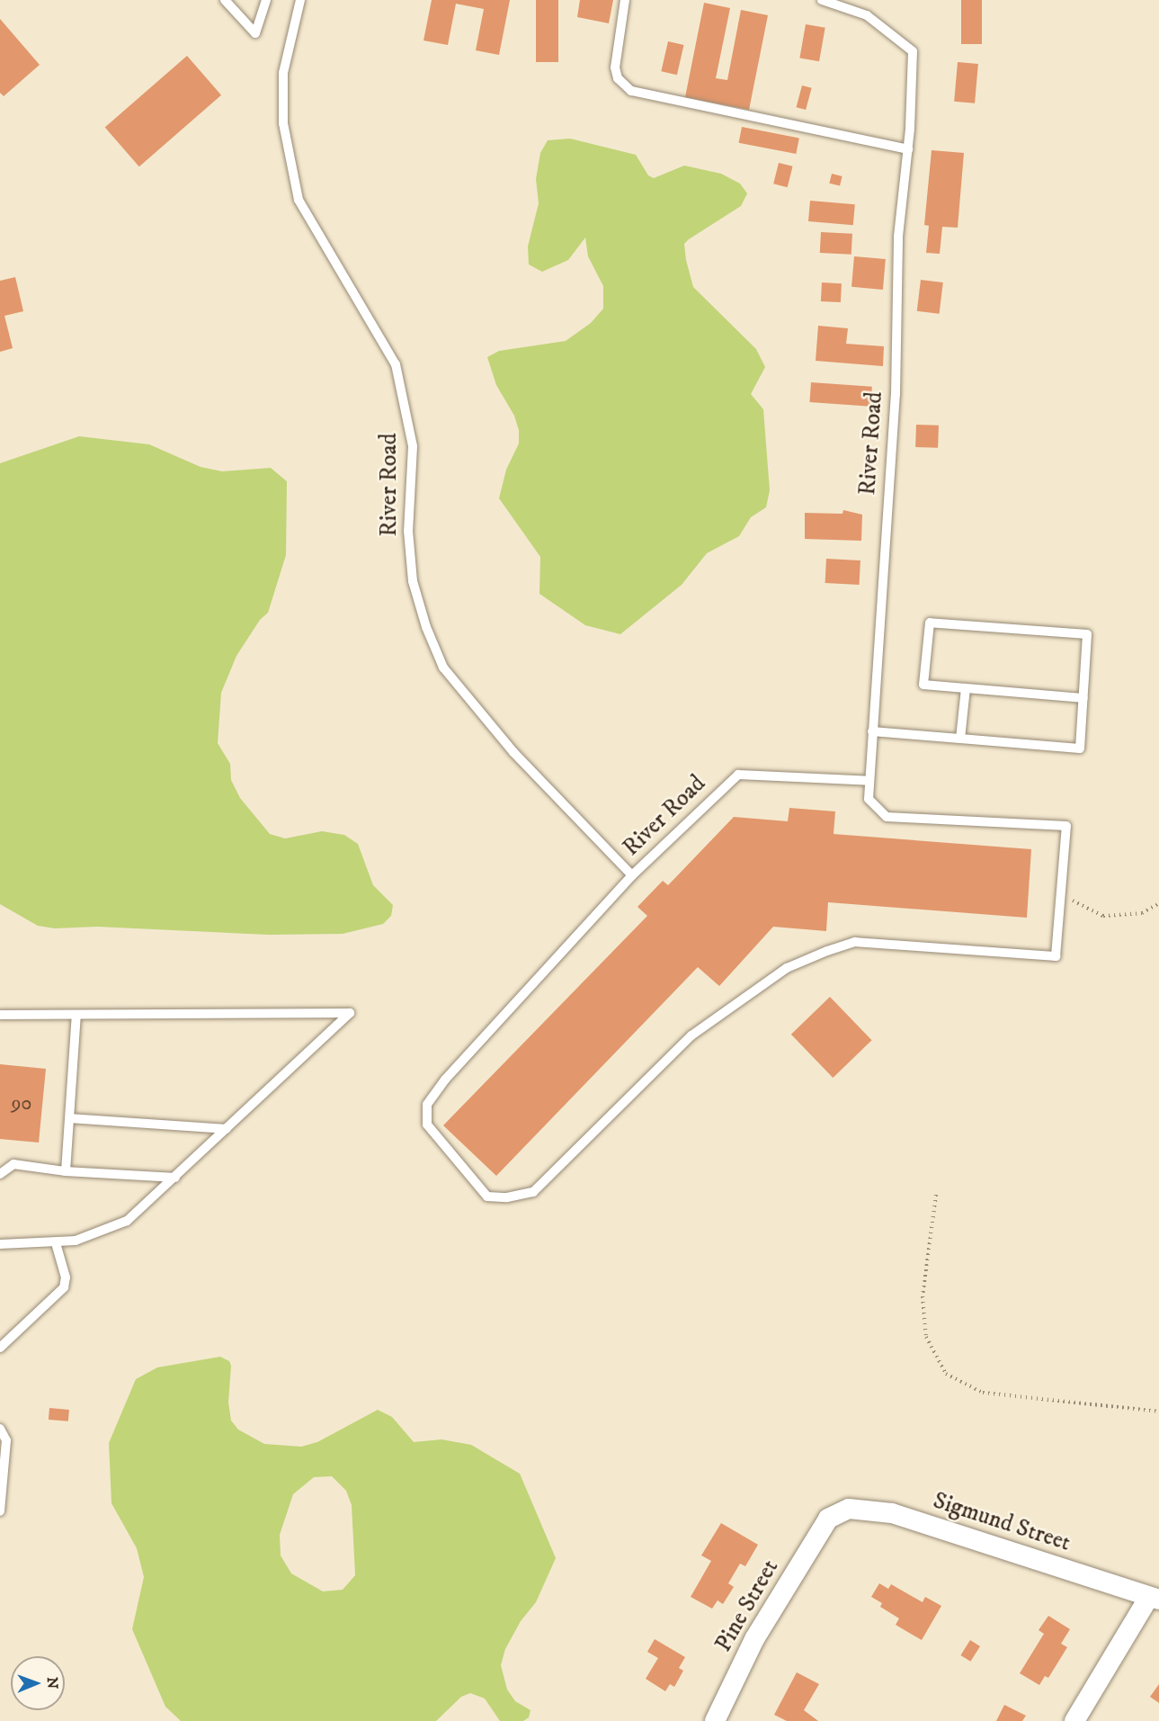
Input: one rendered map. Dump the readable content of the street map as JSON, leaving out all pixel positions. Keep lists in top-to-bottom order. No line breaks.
{"streets":{"street":["Sigmund Street","Pine Street"],"lane":["River Road"]},"crossings":[["Sigmund Street","Pine Street"]],"house_numbers":["90"],"north":"right"}
